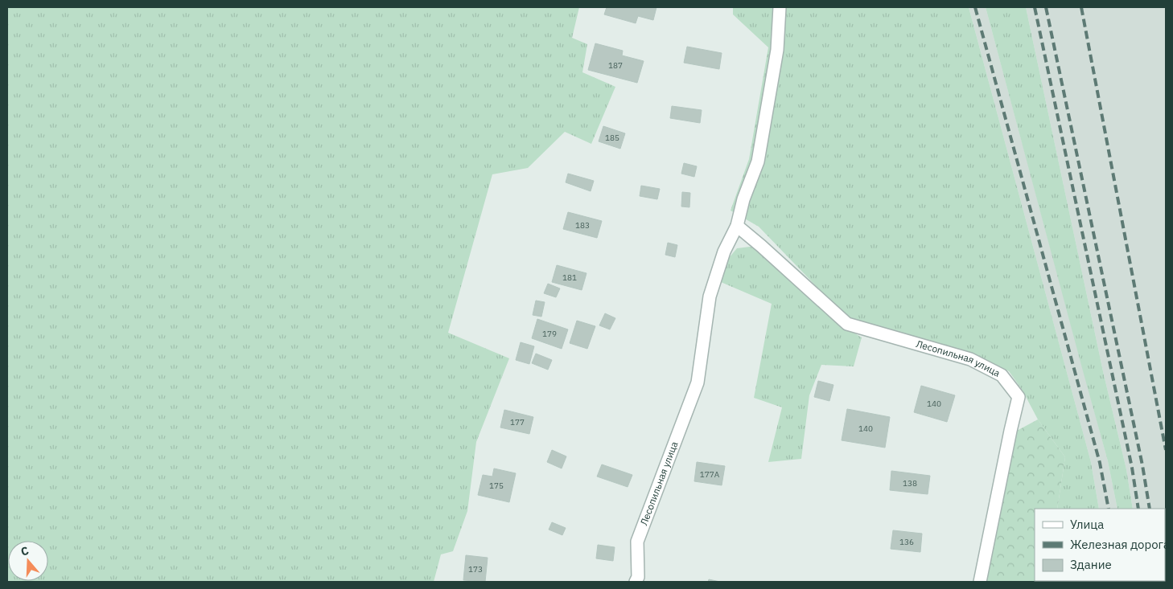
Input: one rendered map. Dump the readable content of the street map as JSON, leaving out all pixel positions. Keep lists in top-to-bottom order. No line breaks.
{"streets":{"street":["Лесопильная улица"]},"house_numbers":["187","185","183","181","179","140","177","140","177А","138","175","136","173"],"legend":["Улица","Железная дорога","Здание"],"north":"top"}
